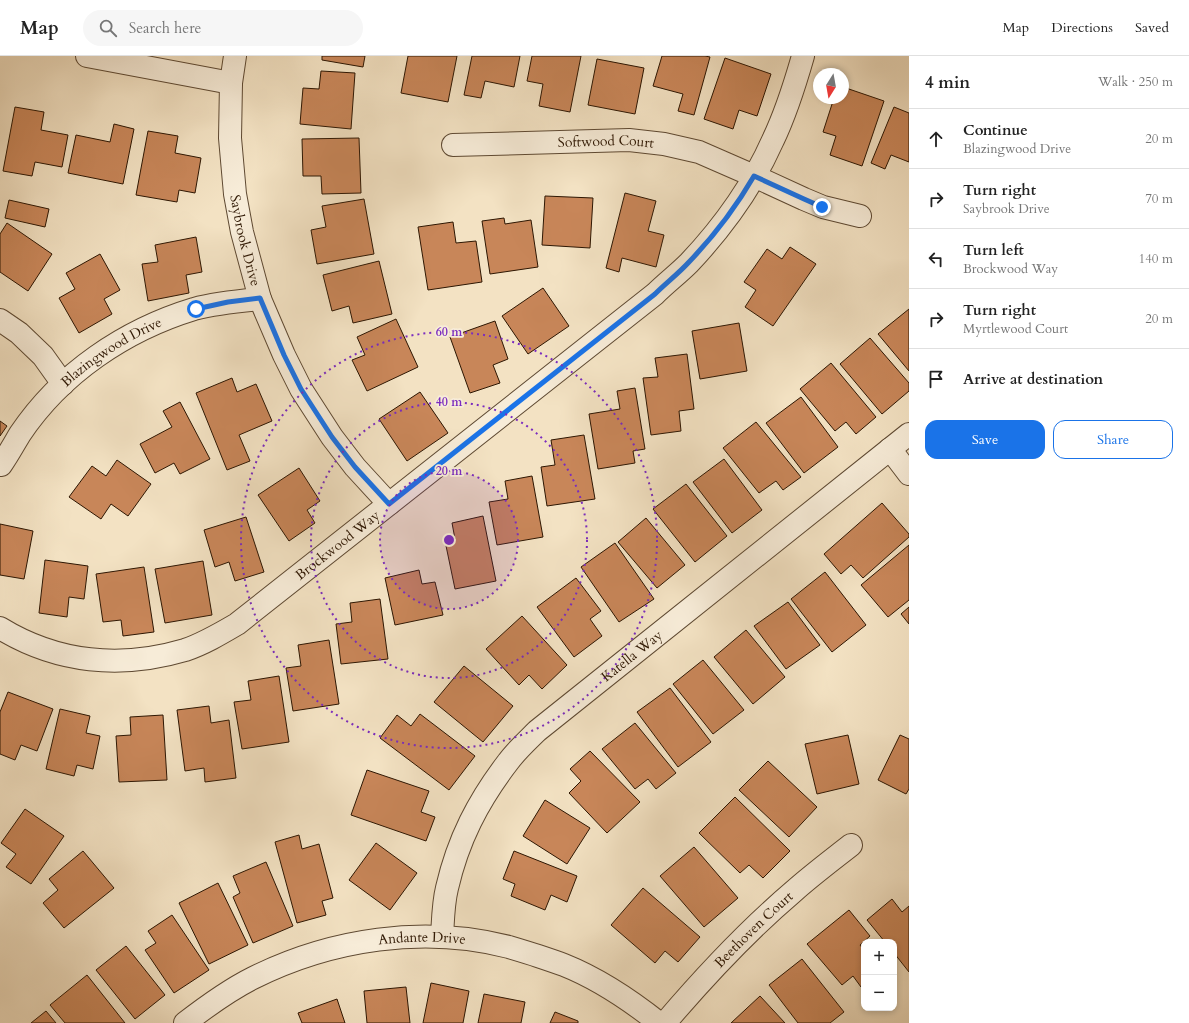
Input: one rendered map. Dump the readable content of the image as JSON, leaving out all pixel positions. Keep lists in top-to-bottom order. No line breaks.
{"streets":{"street":["Softwood Court","Saybrook Drive","Blazingwood Drive","Brockwood Way","Katella Way","Beethoven Court","Andante Drive"]},"crossings":[["Softwood Court","Brockwood Way"],["Saybrook Drive","Blazingwood Drive"],["Saybrook Drive","Brockwood Way"],["Katella Way","Andante Drive"]],"north":"bottom","page":{"header":"Map","search":"Search here","nav":["Map","Directions","Saved"],"heading":["4 min","Walk · 250 m"],"list":[["Continue","Blazingwood Drive","20 m"],["Turn right","Saybrook Drive","70 m"],["Turn left","Brockwood Way","140 m"],["Turn right","Myrtlewood Court","20 m"],"Arrive at destination"],"buttons":["Save","Share"],"map_buttons":["+","−"]},"rings":["60 m","40 m","20 m"]}
